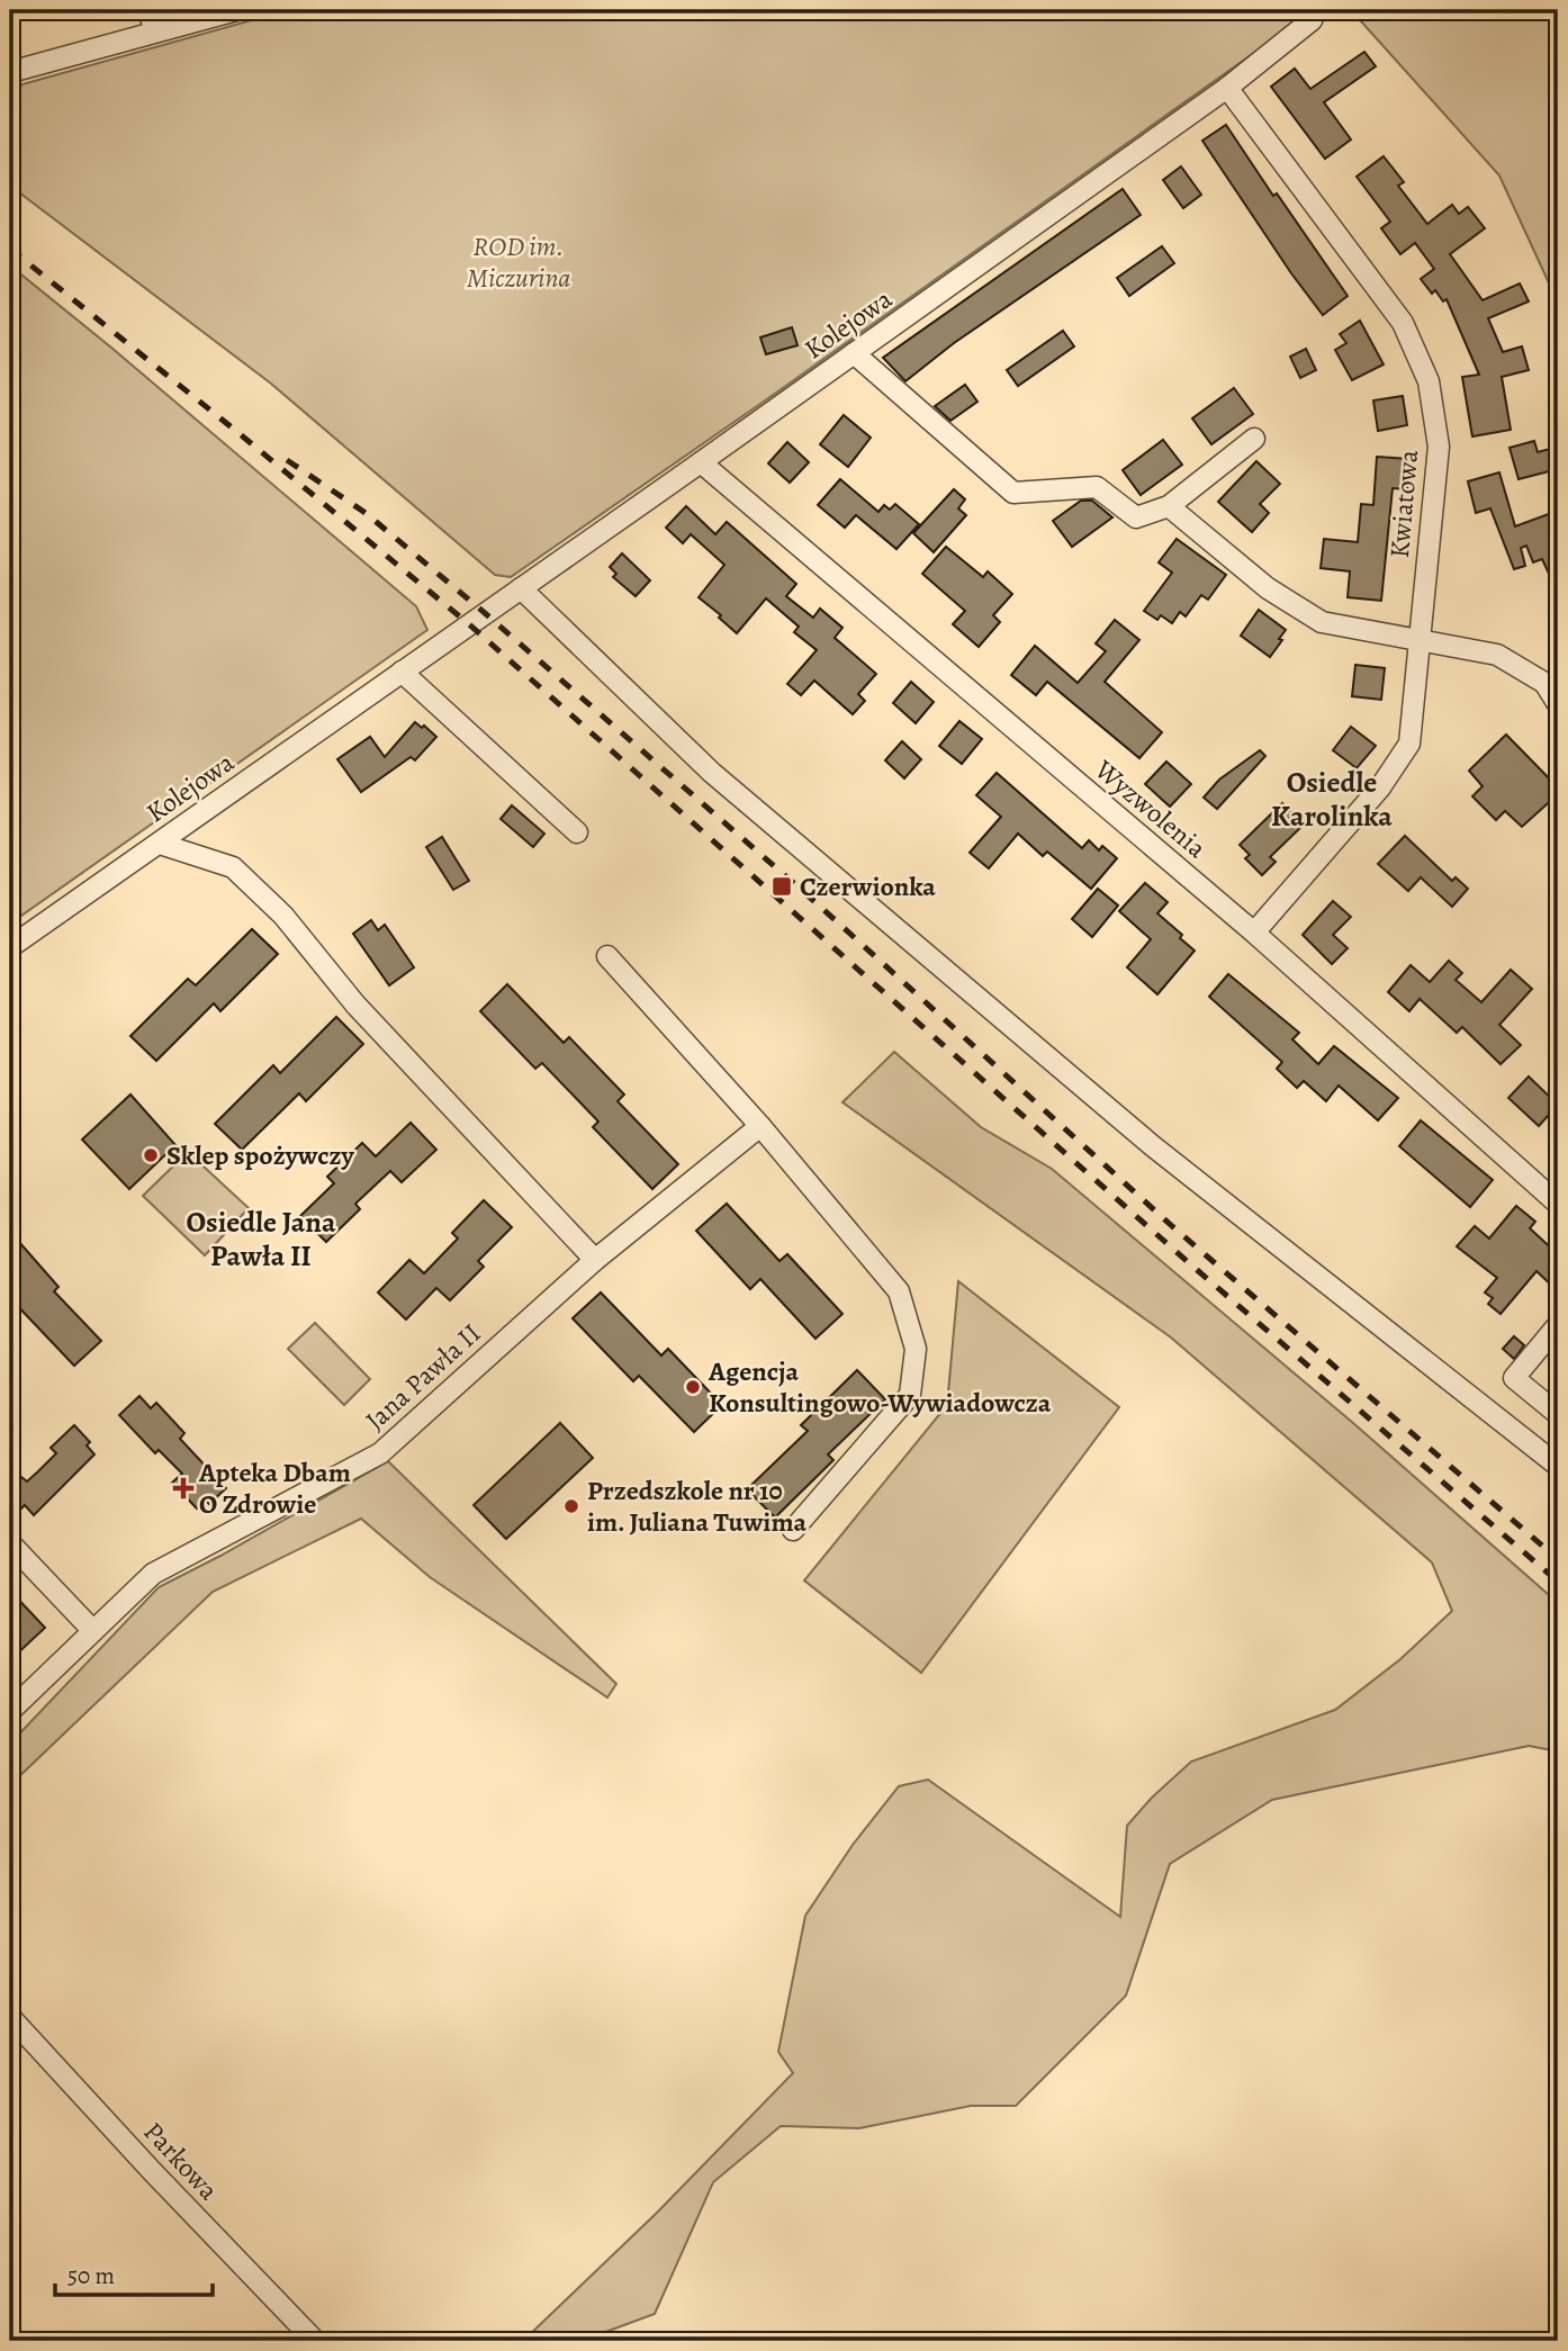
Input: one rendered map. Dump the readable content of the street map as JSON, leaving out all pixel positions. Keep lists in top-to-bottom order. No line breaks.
{"streets":{"street":["Kolejowa","Kwiatowa","Wyzwolenia","Jana Pawła II","Parkowa"]},"crossings":[["Kolejowa","Kwiatowa"],["Kolejowa","Wyzwolenia"],["Kwiatowa","Wyzwolenia"]],"districts":["Osiedle Karolinka","Osiedle Jana Pawła II"],"parks":["ROD im. Miczurina"],"places":{"transit":["Czerwionka"],"other":["Sklep spożywczy","Agencja Konsultingowo-Wywiadowcza","Przedszkole nr 10 im. Juliana Tuwima"],"health":["Apteka Dbam O Zdrowie"]},"scale_bar":"50 m"}
